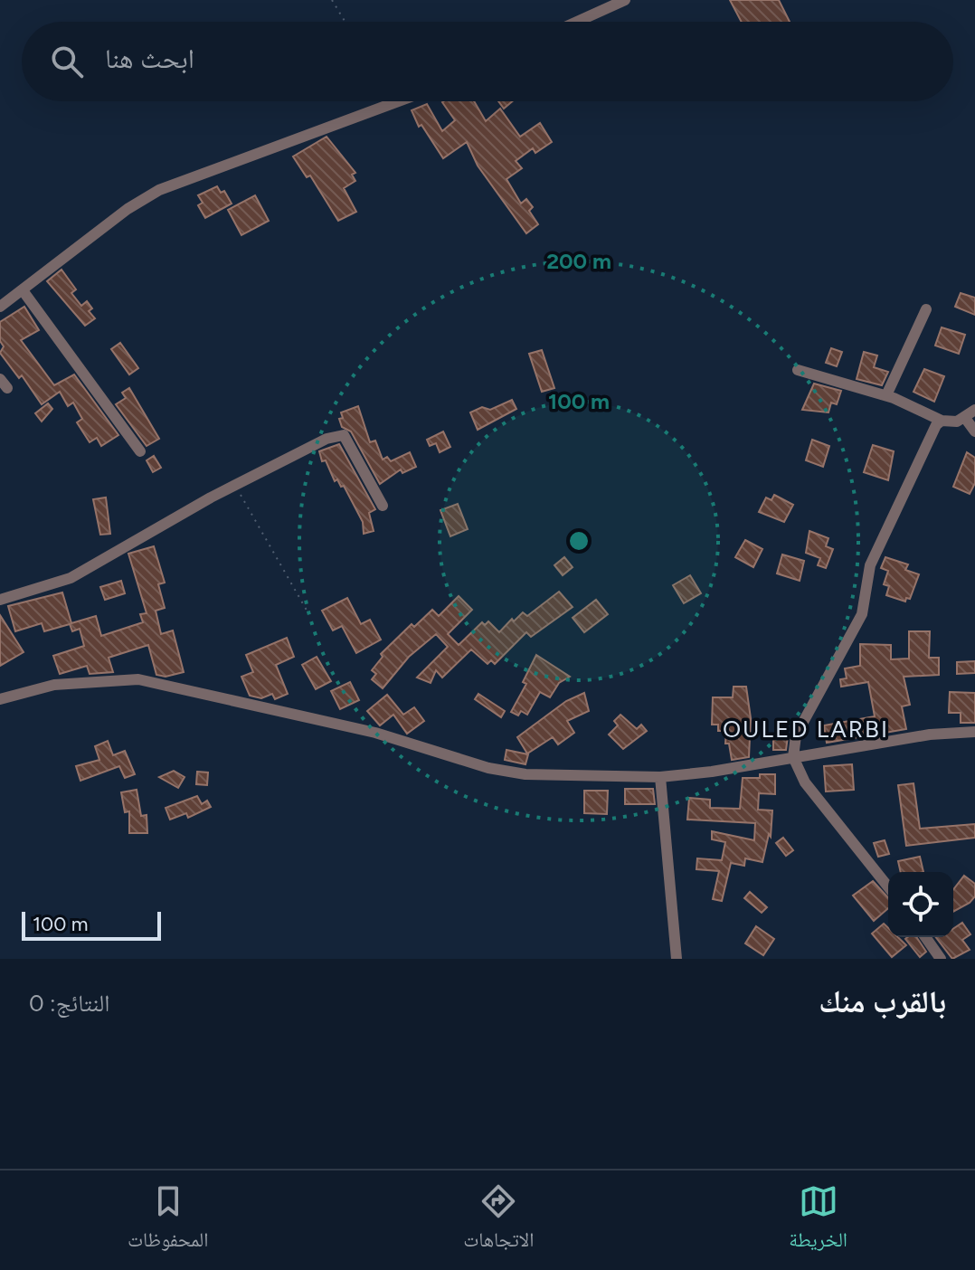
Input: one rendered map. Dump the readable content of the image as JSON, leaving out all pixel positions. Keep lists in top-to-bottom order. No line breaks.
{"districts":["OULED LARBI"],"scale_bar":"100 m","page":{"search":"ابحث هنا","scale":"100 m","heading":["بالقرب منك","النتائج: 0"],"nav":["الخريطة","الاتجاهات","المحفوظات"]},"rings":["200 m","100 m"]}
